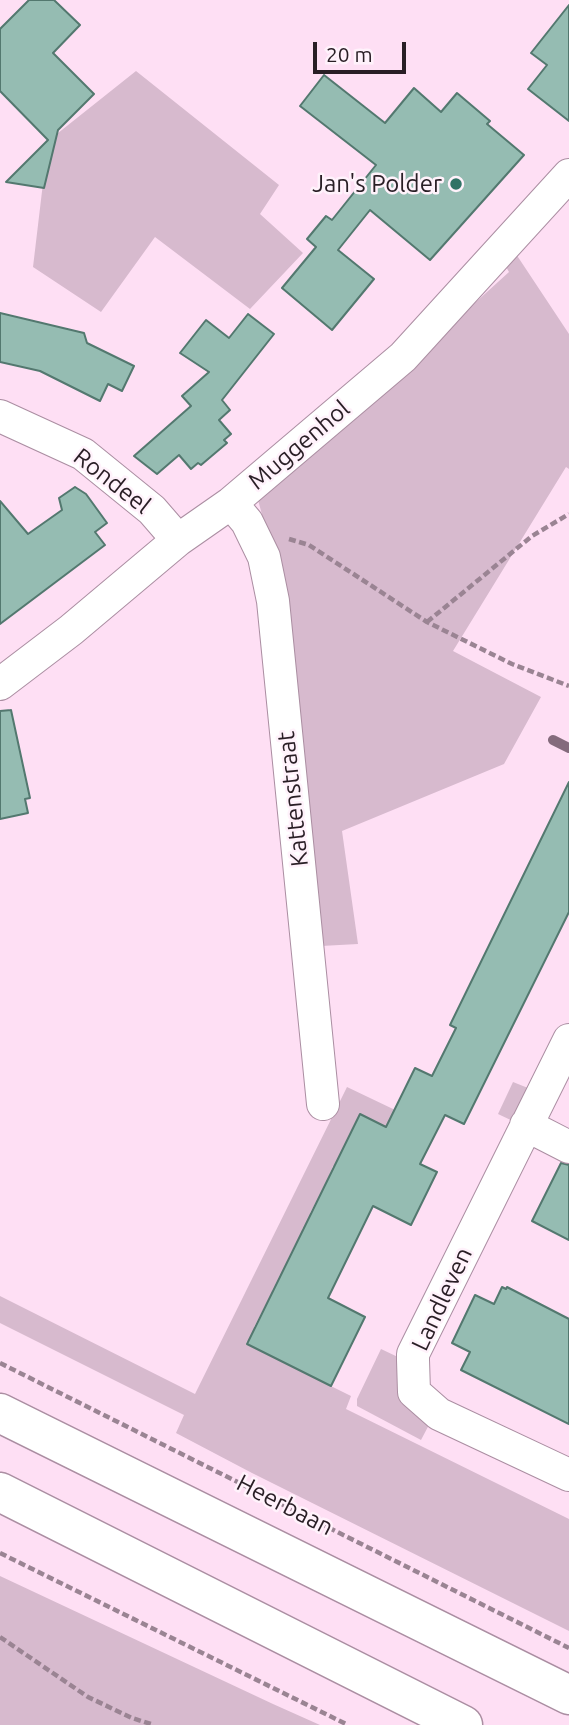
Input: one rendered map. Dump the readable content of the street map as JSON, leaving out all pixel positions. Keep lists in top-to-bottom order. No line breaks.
{"streets":{"main road":["Heerbaan"],"street":["Muggenhol","Rondeel","Kattenstraat","Landleven"]},"crossings":[["Muggenhol","Rondeel"],["Muggenhol","Kattenstraat"]],"places":["Jan's Polder"],"scale_bar":"20 m"}
